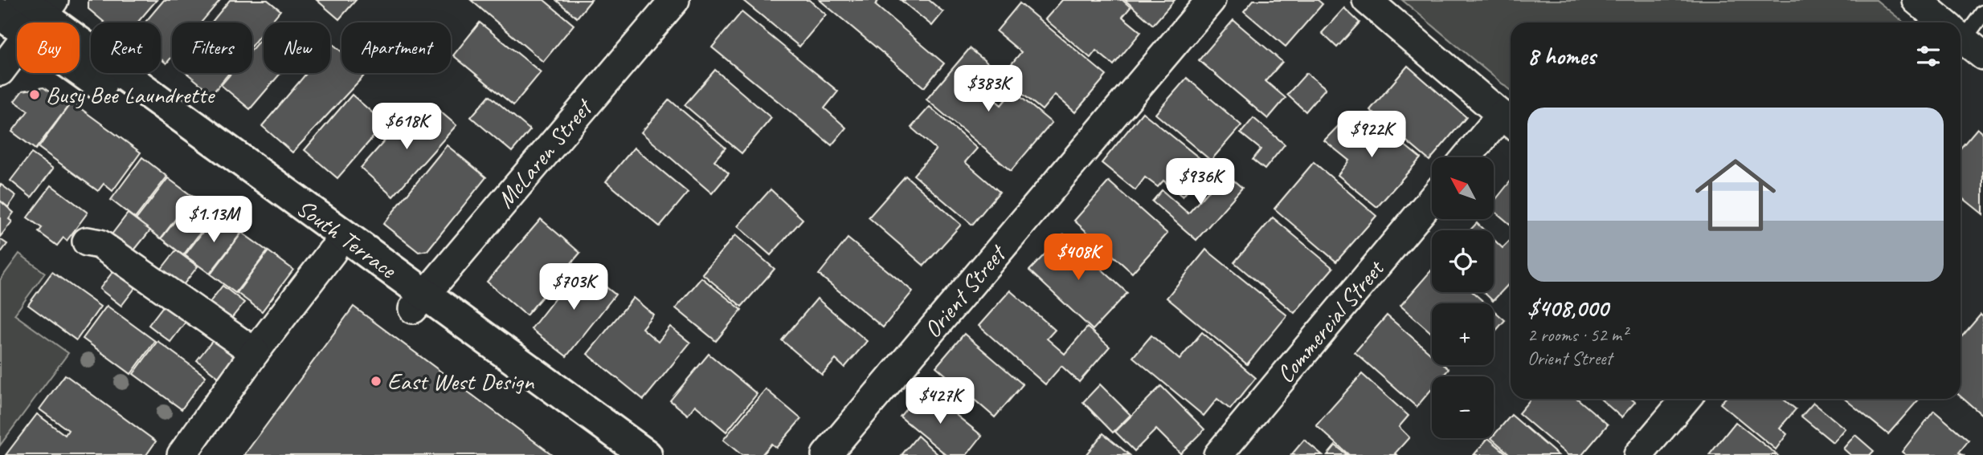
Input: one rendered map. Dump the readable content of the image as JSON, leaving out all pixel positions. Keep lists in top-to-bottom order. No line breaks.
{"streets":{"street":["McLaren Street","South Terrace","Orient Street","Commercial Street"]},"crossings":[["McLaren Street","South Terrace"]],"places":["Busy Bee Laundrette","East West Design"],"north":"top left","page":{"chip":["Buy","Rent","Filters","New","Apartment"],"heading":"8 homes","price":["$383K","$618K","$922K","$936K","$1.13M","$408K","$703K","$427K"],"list":[{"name":"$408,000","note":"2 rooms · 52 m² · Orient Street"}],"map_buttons":["+","−"]}}
